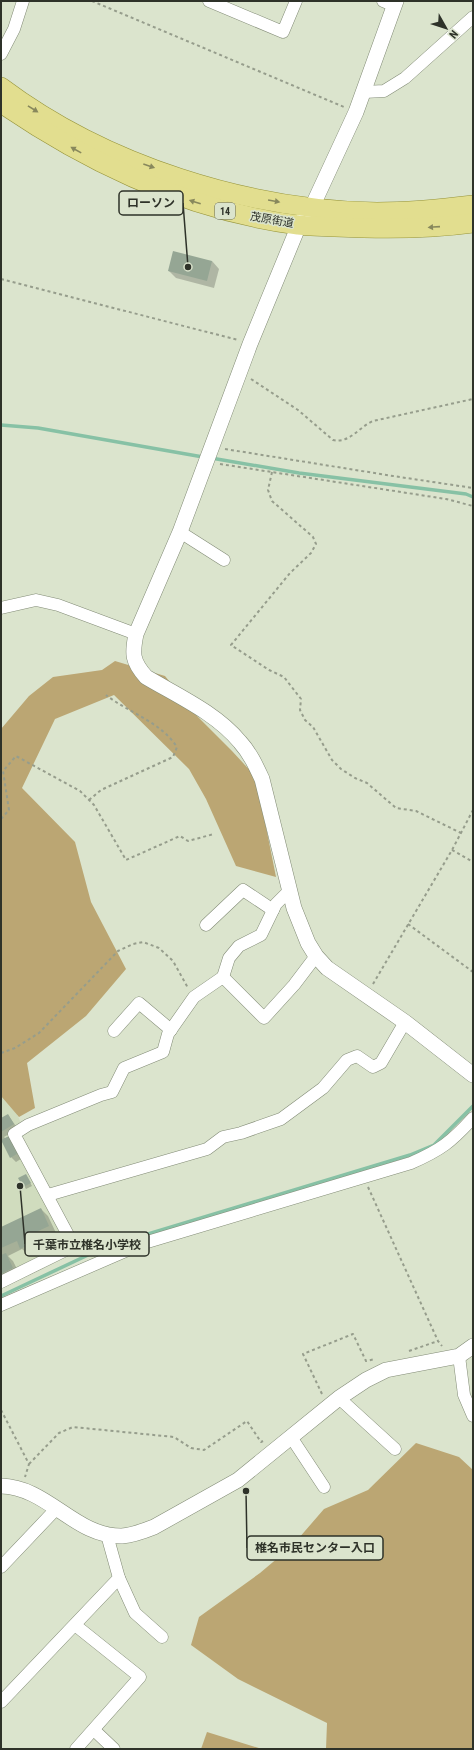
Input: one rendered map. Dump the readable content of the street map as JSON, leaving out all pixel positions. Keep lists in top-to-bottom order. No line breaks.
{"streets":{"main road":["14","茂原街道"]},"places":["ローソン","千葉市立椎名小学校","椎名市民センター入口"],"north":"bottom right"}
